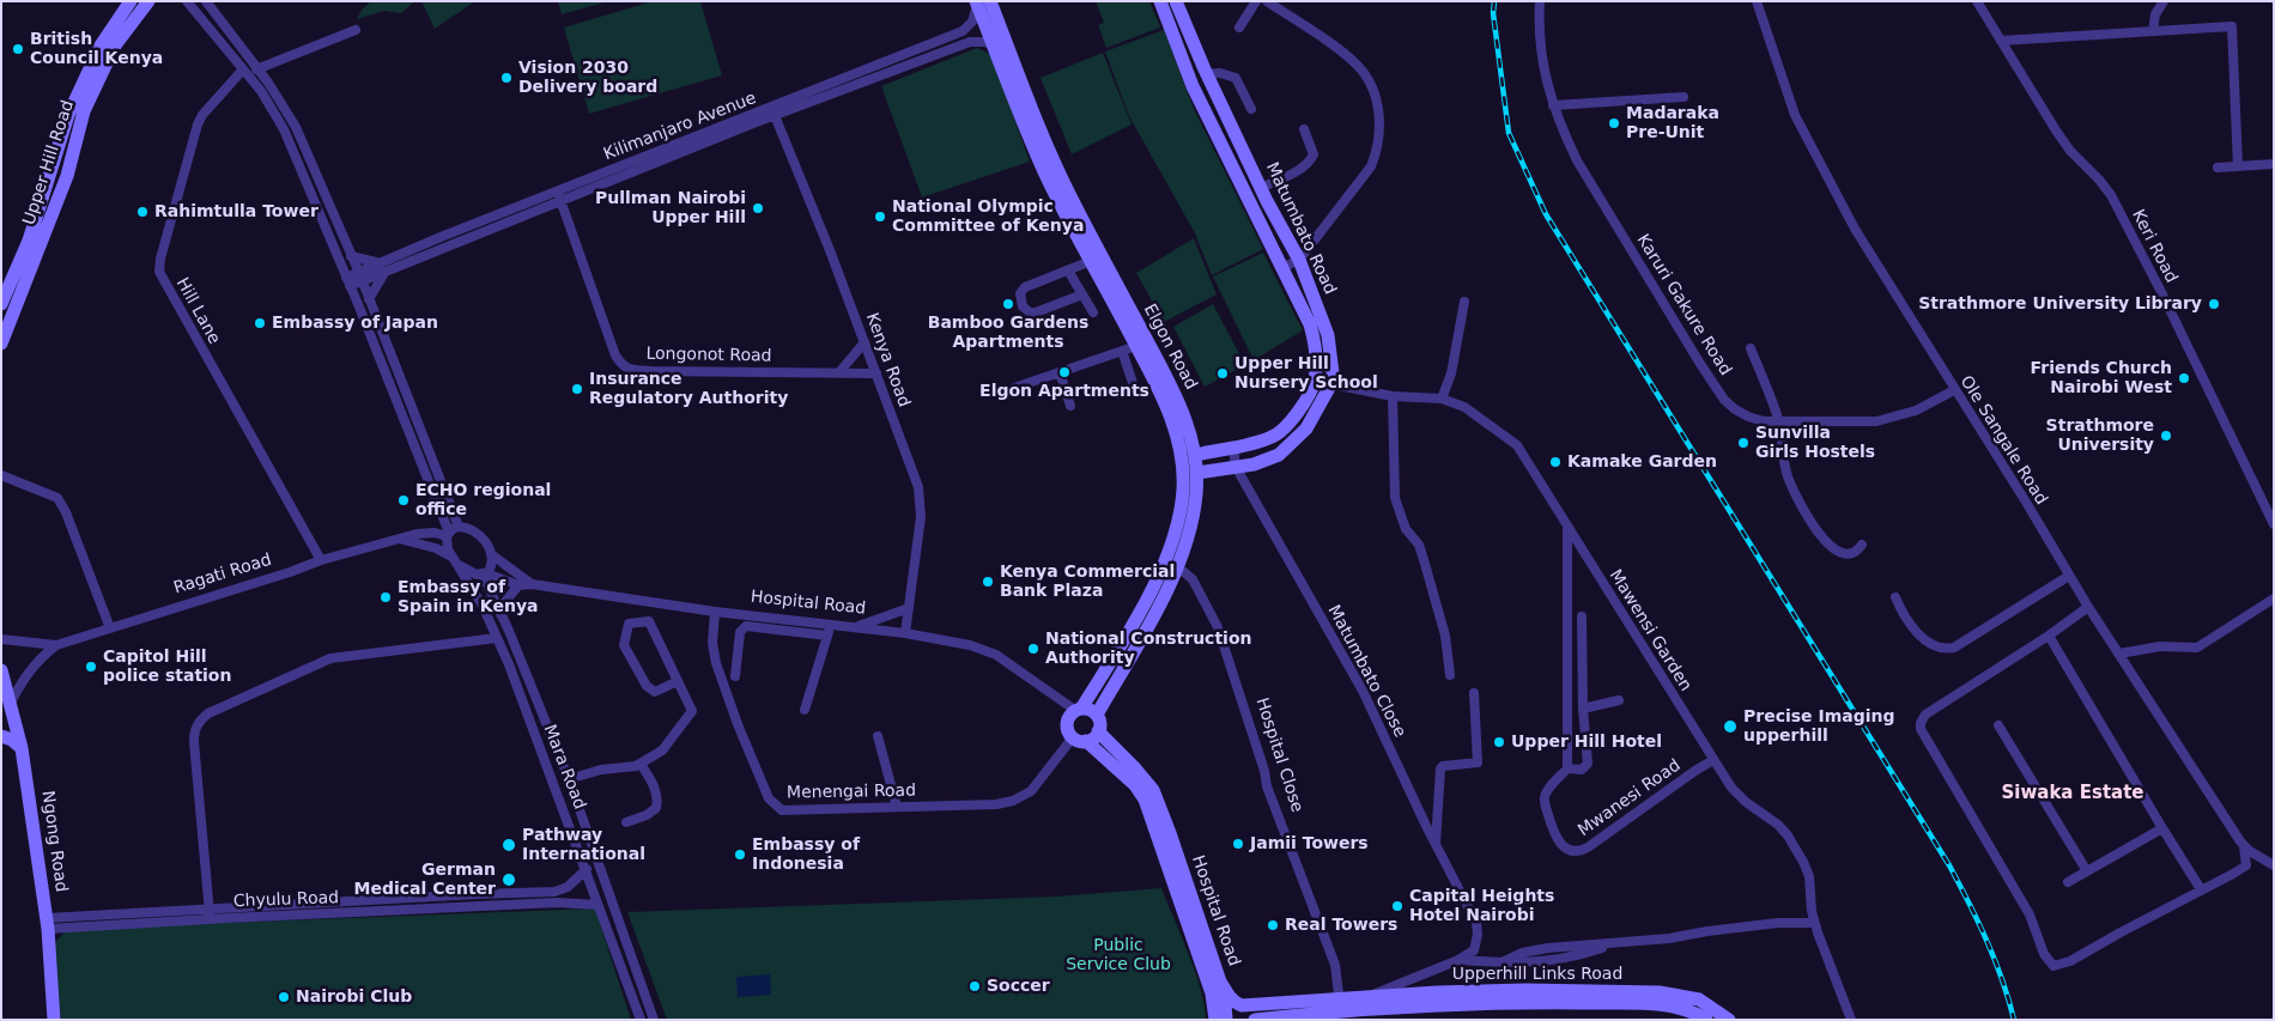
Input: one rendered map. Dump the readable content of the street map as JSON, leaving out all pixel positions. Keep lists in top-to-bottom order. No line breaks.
{"streets":{"street":["Kilimanjaro Avenue","Upper Hill Road","Matumbato Road","Keri Road","Karuri Gakure Road","Hill Lane","Elgon Road","Longonot Road","Kenya Road","Ole Sangale Road","Ragati Road","Hospital Road","Mawensi Garden","Matumbato Close","Hospital Close","Mara Road","Menengai Road","Mwanesi Road","Ngong Road","Chyulu Road","Upperhill Links Road"]},"crossings":[["Kilimanjaro Avenue","Elgon Road"],["Kilimanjaro Avenue","Longonot Road"],["Kilimanjaro Avenue","Kenya Road"],["Kilimanjaro Avenue","Mara Road"],["Matumbato Road","Elgon Road"],["Matumbato Road","Mawensi Garden"],["Matumbato Road","Matumbato Close"],["Karuri Gakure Road","Ole Sangale Road"],["Hill Lane","Ragati Road"],["Hill Lane","Mara Road"],["Elgon Road","Hospital Road"],["Elgon Road","Hospital Close"],["Elgon Road","Menengai Road"],["Longonot Road","Kenya Road"],["Kenya Road","Hospital Road"],["Ragati Road","Mara Road"],["Ragati Road","Ngong Road"],["Hospital Road","Menengai Road"],["Mawensi Garden","Mwanesi Road"],["Hospital Close","Upperhill Links Road"],["Mara Road","Chyulu Road"],["Ngong Road","Chyulu Road"]],"districts":["Siwaka Estate"],"parks":["Public Service Club"],"places":["British Council Kenya","Vision 2030 Delivery board","Madaraka Pre-Unit","Pullman Nairobi Upper Hill","Rahimtulla Tower","National Olympic Committee of Kenya","Bamboo Gardens Apartments","Strathmore University Library","Embassy of Japan","Elgon Apartments","Upper Hill Nursery School","Friends Church Nairobi West","Insurance Regulatory Authority","Strathmore University","Sunvilla Girls Hostels","Kamake Garden","ECHO regional office","Kenya Commercial Bank Plaza","Embassy of Spain in Kenya","National Construction Authority","Capitol Hill police station","Precise Imaging upperhill","Upper Hill Hotel","Jamii Towers","Pathway International","Embassy of Indonesia","German Medical Center","Capital Heights Hotel Nairobi","Real Towers","Soccer","Nairobi Club"]}
